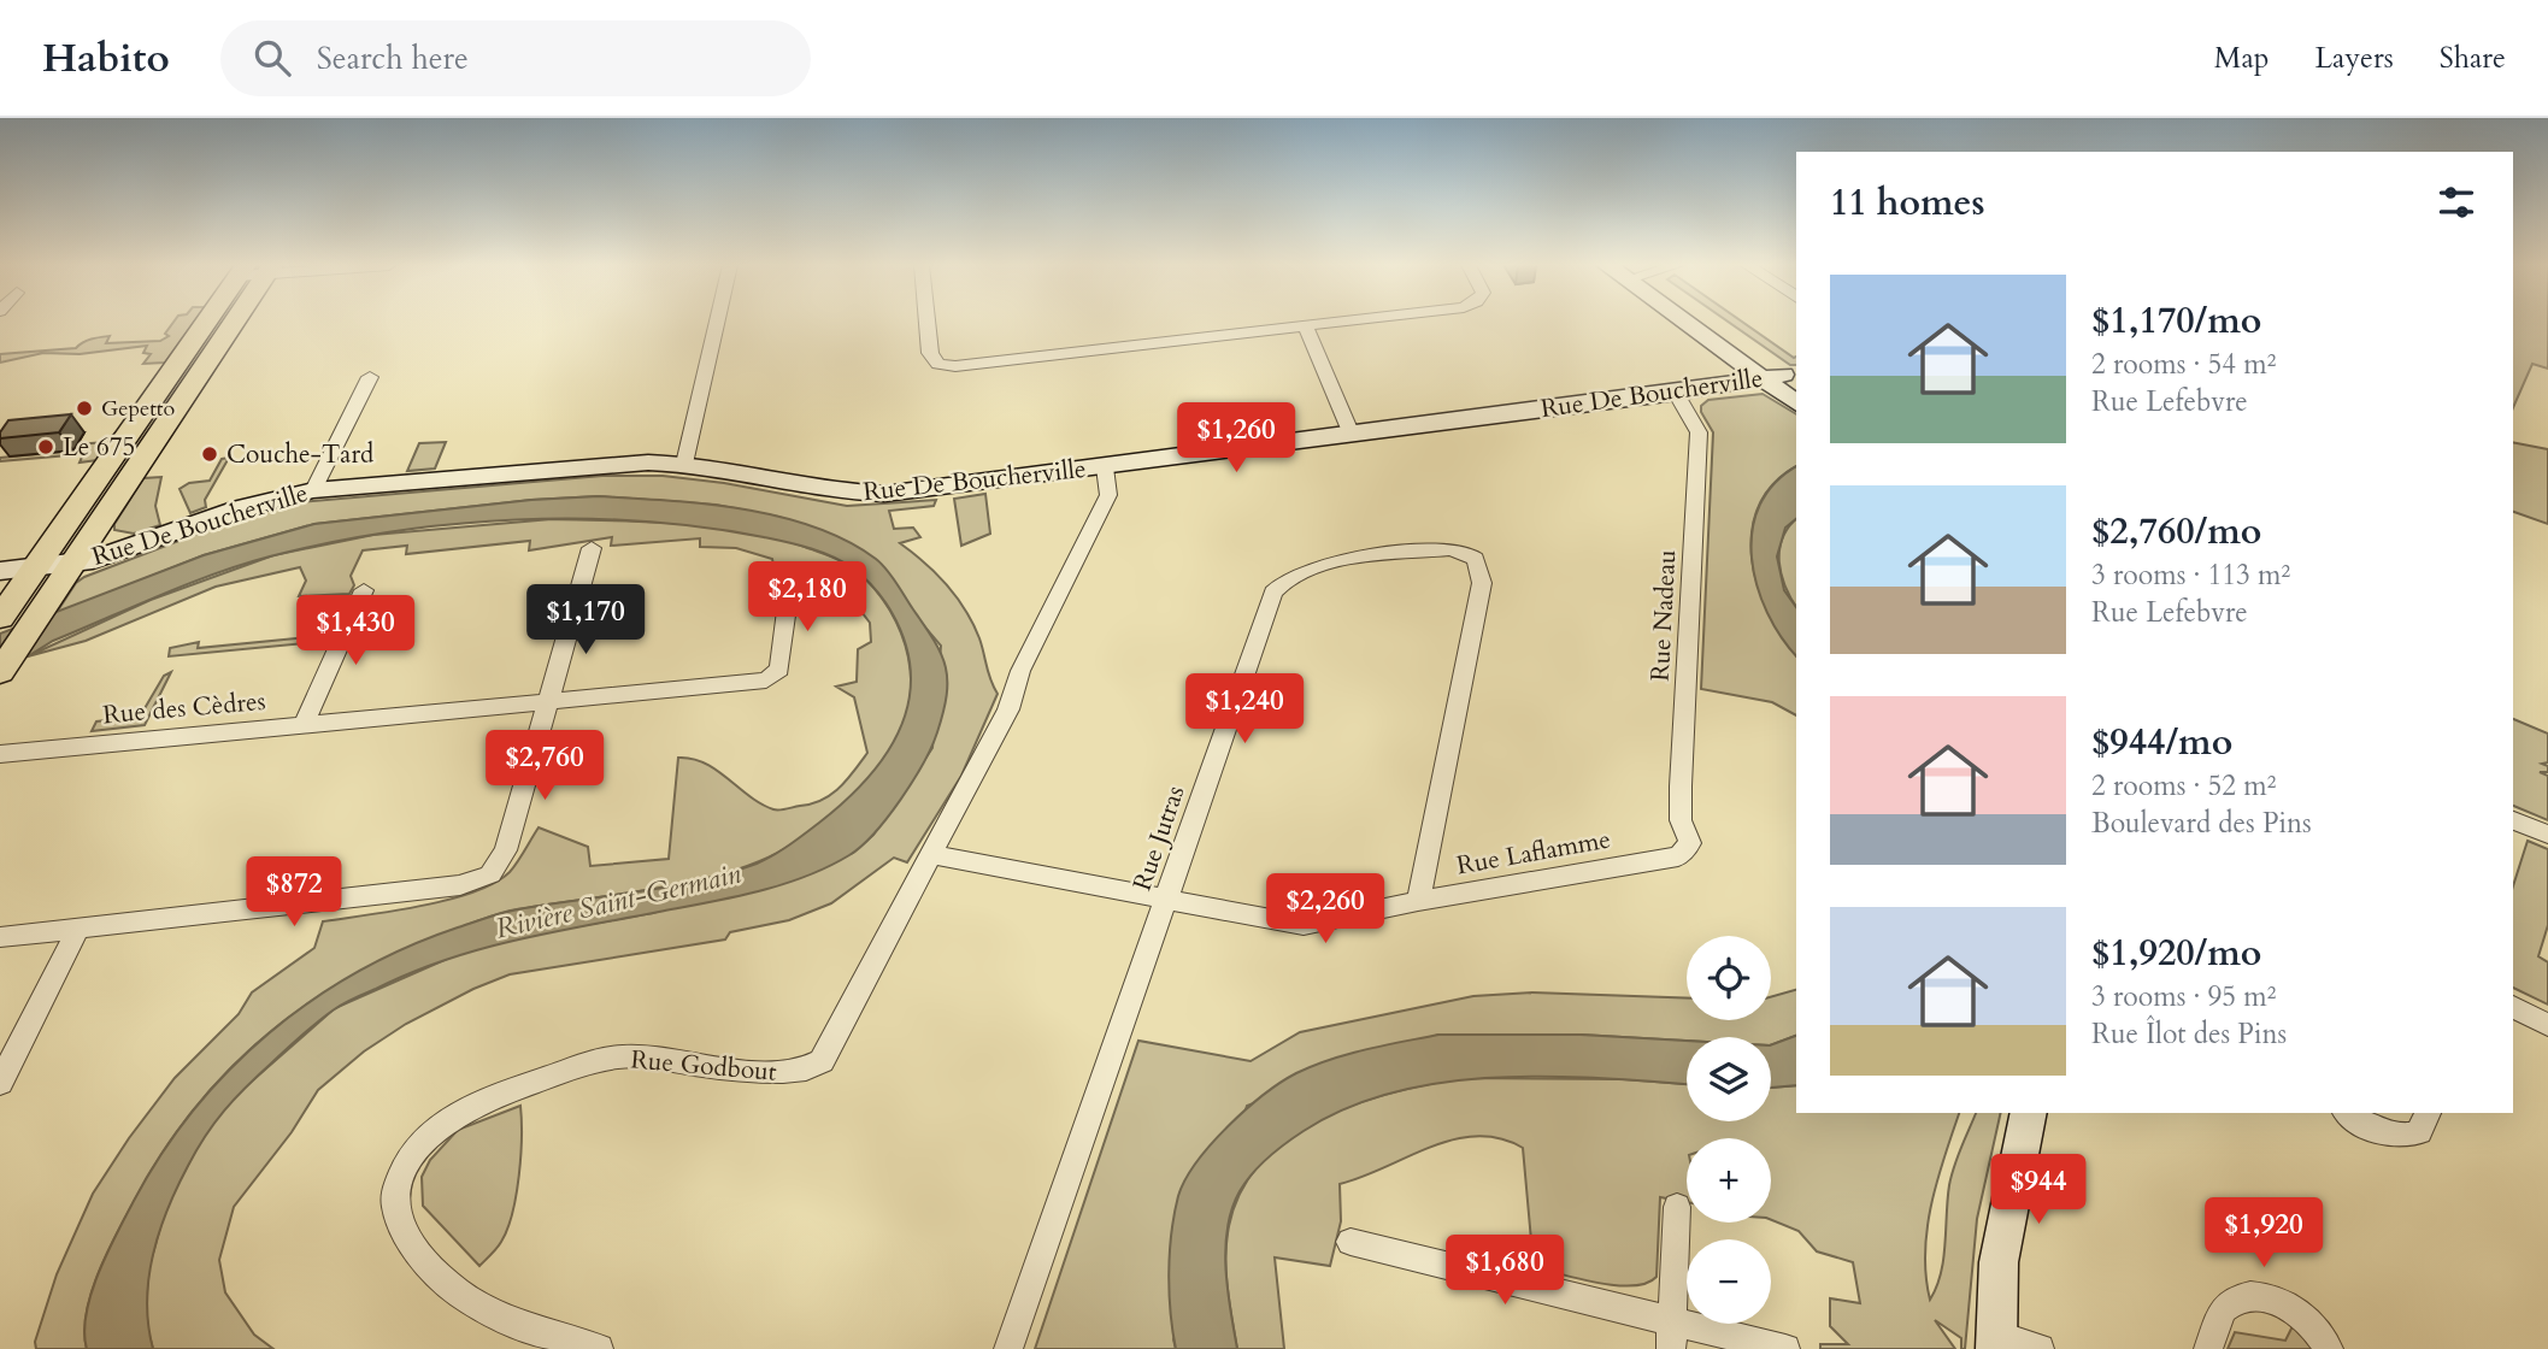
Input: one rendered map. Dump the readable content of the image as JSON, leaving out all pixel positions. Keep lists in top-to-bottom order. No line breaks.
{"streets":{"street":["Rue De Boucherville","Rue Nadeau","Rue des Cèdres","Rue Jutras","Rue Laflamme","Rue Godbout"]},"crossings":[["Rue De Boucherville","Rue Nadeau"],["Rue De Boucherville","Rue Godbout"],["Rue Nadeau","Rue Laflamme"],["Rue Jutras","Rue Laflamme"],["Rue Laflamme","Rue Godbout"]],"water":["Rivière Saint-Germain"],"places":["Gepetto","Le 675","Couche-Tard"],"page":{"header":"Habito","search":"Search here","nav":["Map","Layers","Share"],"heading":"11 homes","list":[{"name":"$1,170/mo","note":"2 rooms · 54 m² · Rue Lefebvre"},{"name":"$2,760/mo","note":"3 rooms · 113 m² · Rue Lefebvre"},{"name":"$944/mo","note":"2 rooms · 52 m² · Boulevard des Pins"},{"name":"$1,920/mo","note":"3 rooms · 95 m² · Rue Îlot des Pins"}],"price":["$1,260","$2,180","$1,170","$1,430","$1,240","$2,760","$872","$2,260","$944","$1,920","$1,680"],"map_buttons":["+","−"]}}
